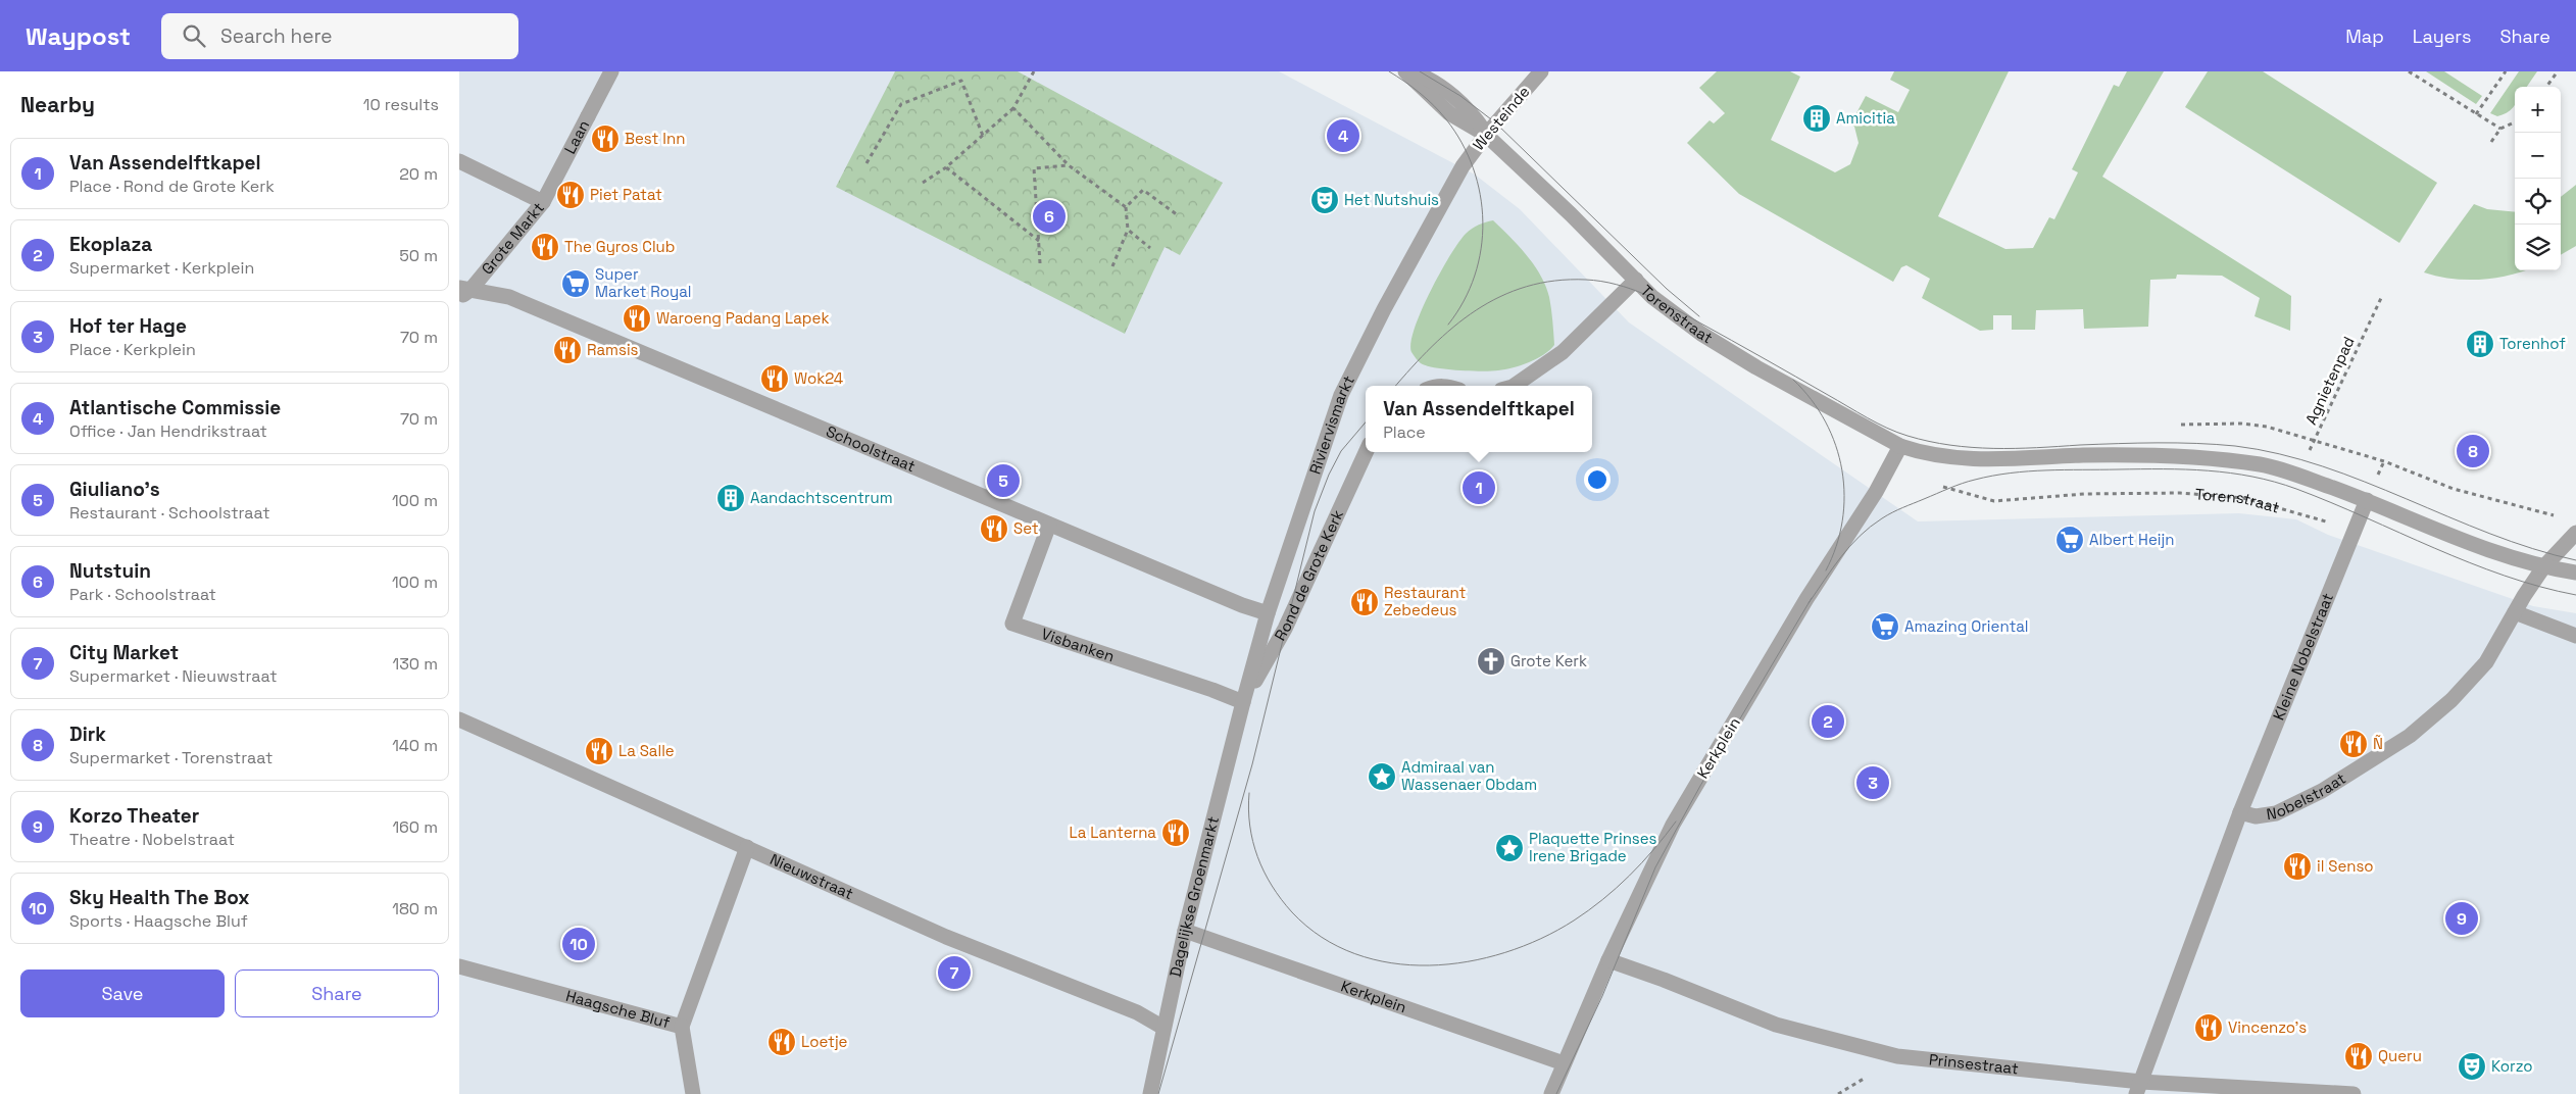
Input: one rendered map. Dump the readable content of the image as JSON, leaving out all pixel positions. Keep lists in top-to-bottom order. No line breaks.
{"streets":{"street":["Westeinde","Laan","Grote Markt","Torenstraat","Riviervismarkt","Schoolstraat","Rond de Grote Kerk","Visbanken","Kleine Nobelstraat","Kerkplein","Nobelstraat","Nieuwstraat","Dagelijkse Groenmarkt","Haagsche Bluf","Prinsestraat"],"path":["Agnietenpad"]},"crossings":[["Westeinde","Torenstraat"],["Westeinde","Riviervismarkt"],["Laan","Grote Markt"],["Grote Markt","Schoolstraat"],["Torenstraat","Agnietenpad"],["Torenstraat","Kleine Nobelstraat"],["Torenstraat","Kerkplein"],["Torenstraat","Nobelstraat"],["Riviervismarkt","Schoolstraat"],["Riviervismarkt","Rond de Grote Kerk"],["Riviervismarkt","Visbanken"],["Riviervismarkt","Dagelijkse Groenmarkt"],["Schoolstraat","Visbanken"],["Rond de Grote Kerk","Visbanken"],["Rond de Grote Kerk","Dagelijkse Groenmarkt"],["Visbanken","Dagelijkse Groenmarkt"],["Kleine Nobelstraat","Nobelstraat"],["Kerkplein","Dagelijkse Groenmarkt"],["Kerkplein","Prinsestraat"],["Nobelstraat","Prinsestraat"],["Nieuwstraat","Dagelijkse Groenmarkt"],["Nieuwstraat","Haagsche Bluf"]],"places":{"building":["Amicitia","Torenhof","Aandachtscentrum"],"restaurant":["Best Inn","Piet Patat","The Gyros Club","Waroeng Padang Lapek","Ramsis","Wok24","Set","Restaurant Zebedeus","Ñ","La Salle","La Lanterna","il Senso","Vincenzo's","Loetje","Queru"],"theatre":["Het Nutshuis","Korzo"],"supermarket":["Super Market Royal","Albert Heijn","Amazing Oriental"],"church":["Grote Kerk"],"place":["Admiraal van Wassenaer Obdam","Plaquette Prinses Irene Brigade"]},"page":{"header":"Waypost","search":"Search here","nav":["Map","Layers","Share"],"heading":["Nearby","10 results"],"map_buttons":["+","−"],"pins":["4","6","8","5","1","2","3","9","10","7"],"list":[{"mark":"1","name":"Van Assendelftkapel","note":"Place · Rond de Grote Kerk","value":"20 m"},{"mark":"2","name":"Ekoplaza","note":"Supermarket · Kerkplein","value":"50 m"},{"mark":"3","name":"Hof ter Hage","note":"Place · Kerkplein","value":"70 m"},{"mark":"4","name":"Atlantische Commissie","note":"Office · Jan Hendrikstraat","value":"70 m"},{"mark":"5","name":"Giuliano's","note":"Restaurant · Schoolstraat","value":"100 m"},{"mark":"6","name":"Nutstuin","note":"Park · Schoolstraat","value":"100 m"},{"mark":"7","name":"City Market","note":"Supermarket · Nieuwstraat","value":"130 m"},{"mark":"8","name":"Dirk","note":"Supermarket · Torenstraat","value":"140 m"},{"mark":"9","name":"Korzo Theater","note":"Theatre · Nobelstraat","value":"160 m"},{"mark":"10","name":"Sky Health The Box","note":"Sports · Haagsche Bluf","value":"180 m"}],"popup":["Van Assendelftkapel","Place"],"buttons":["Save","Share"]}}
